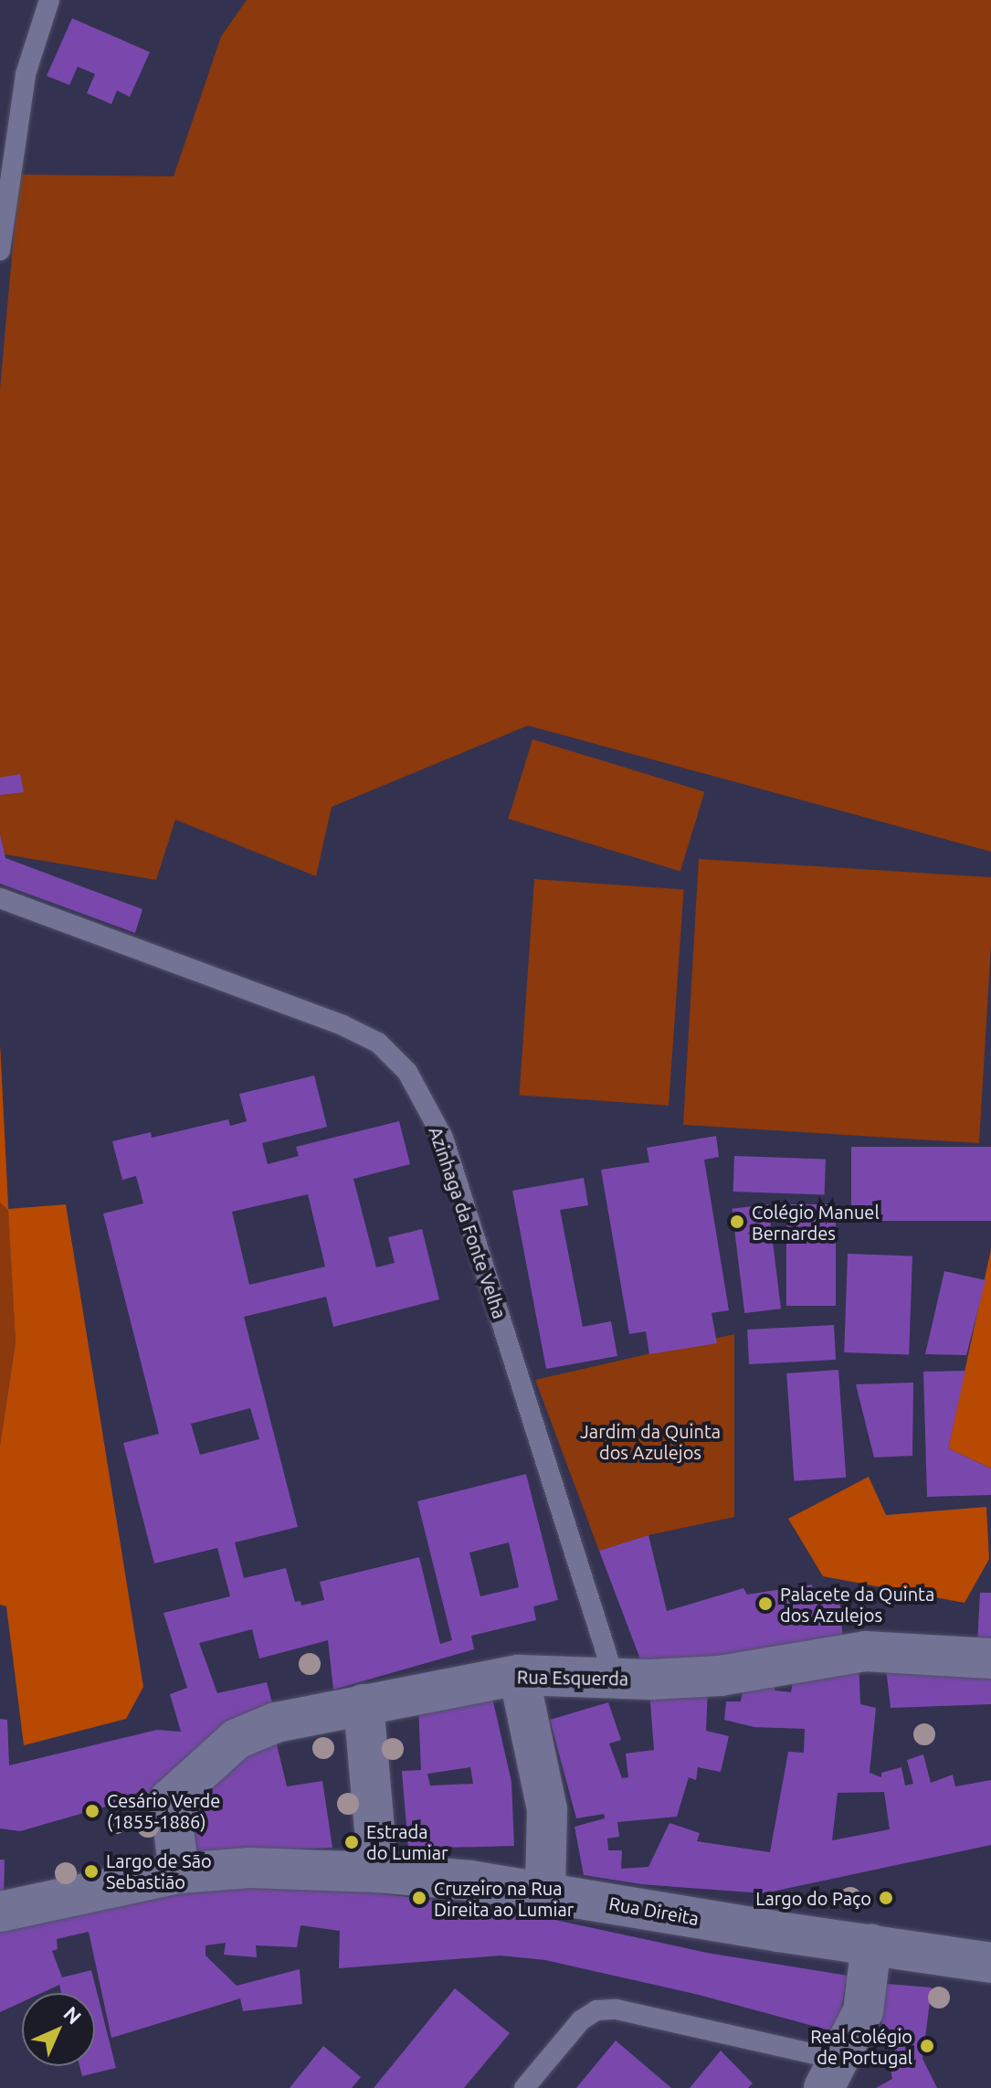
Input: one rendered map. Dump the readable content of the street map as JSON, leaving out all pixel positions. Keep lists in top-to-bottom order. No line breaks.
{"streets":{"street":["Rua Esquerda","Rua Direita"],"lane":["Azinhaga da Fonte Velha"]},"crossings":[["Azinhaga da Fonte Velha","Rua Esquerda"],["Rua Esquerda","Rua Direita"]],"parks":["Jardim da Quinta dos Azulejos"],"places":["Colégio Manuel Bernardes","Palacete da Quinta dos Azulejos","Cesário Verde (1855-1886)","Estrada do Lumiar","Largo de São Sebastião","Cruzeiro na Rua Direita ao Lumiar","Largo do Paço","Real Colégio de Portugal"],"north":"top right"}
